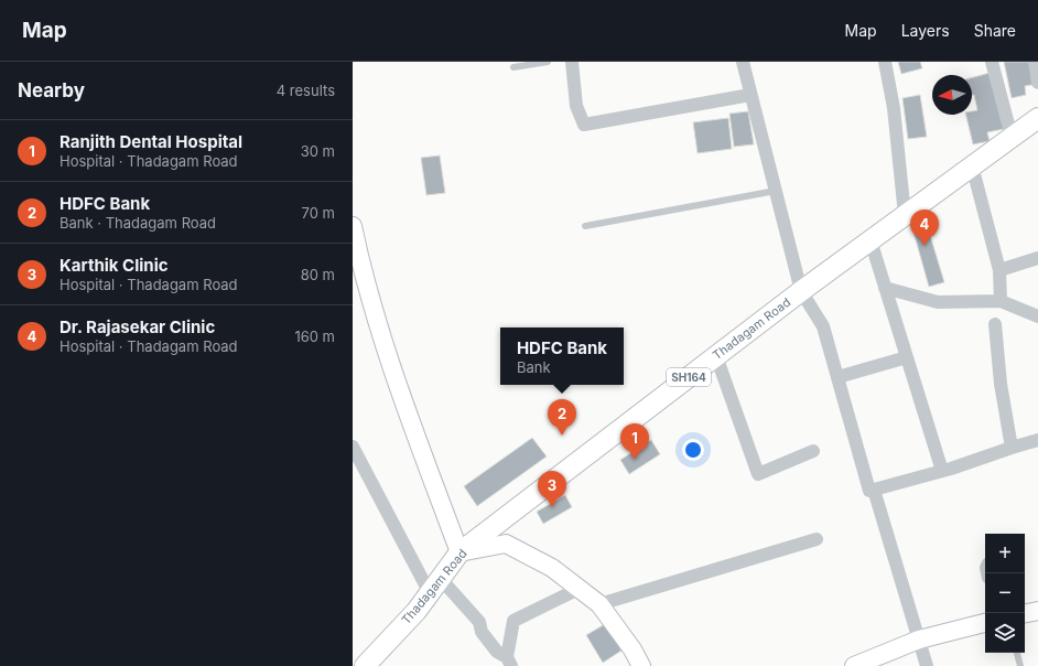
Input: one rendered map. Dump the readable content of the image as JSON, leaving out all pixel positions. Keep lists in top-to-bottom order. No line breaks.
{"streets":{"main road":["Thadagam Road","SH164"]},"north":"left","page":{"header":"Map","nav":["Map","Layers","Share"],"heading":["Nearby","4 results"],"list":[{"mark":"1","name":"Ranjith Dental Hospital","note":"Hospital · Thadagam Road","value":"30 m"},{"mark":"2","name":"HDFC Bank","note":"Bank · Thadagam Road","value":"70 m"},{"mark":"3","name":"Karthik Clinic","note":"Hospital · Thadagam Road","value":"80 m"},{"mark":"4","name":"Dr. Rajasekar Clinic","note":"Hospital · Thadagam Road","value":"160 m"}],"pins":["4","2","1","3"],"popup":["HDFC Bank","Bank"],"map_buttons":["+","−"]}}
